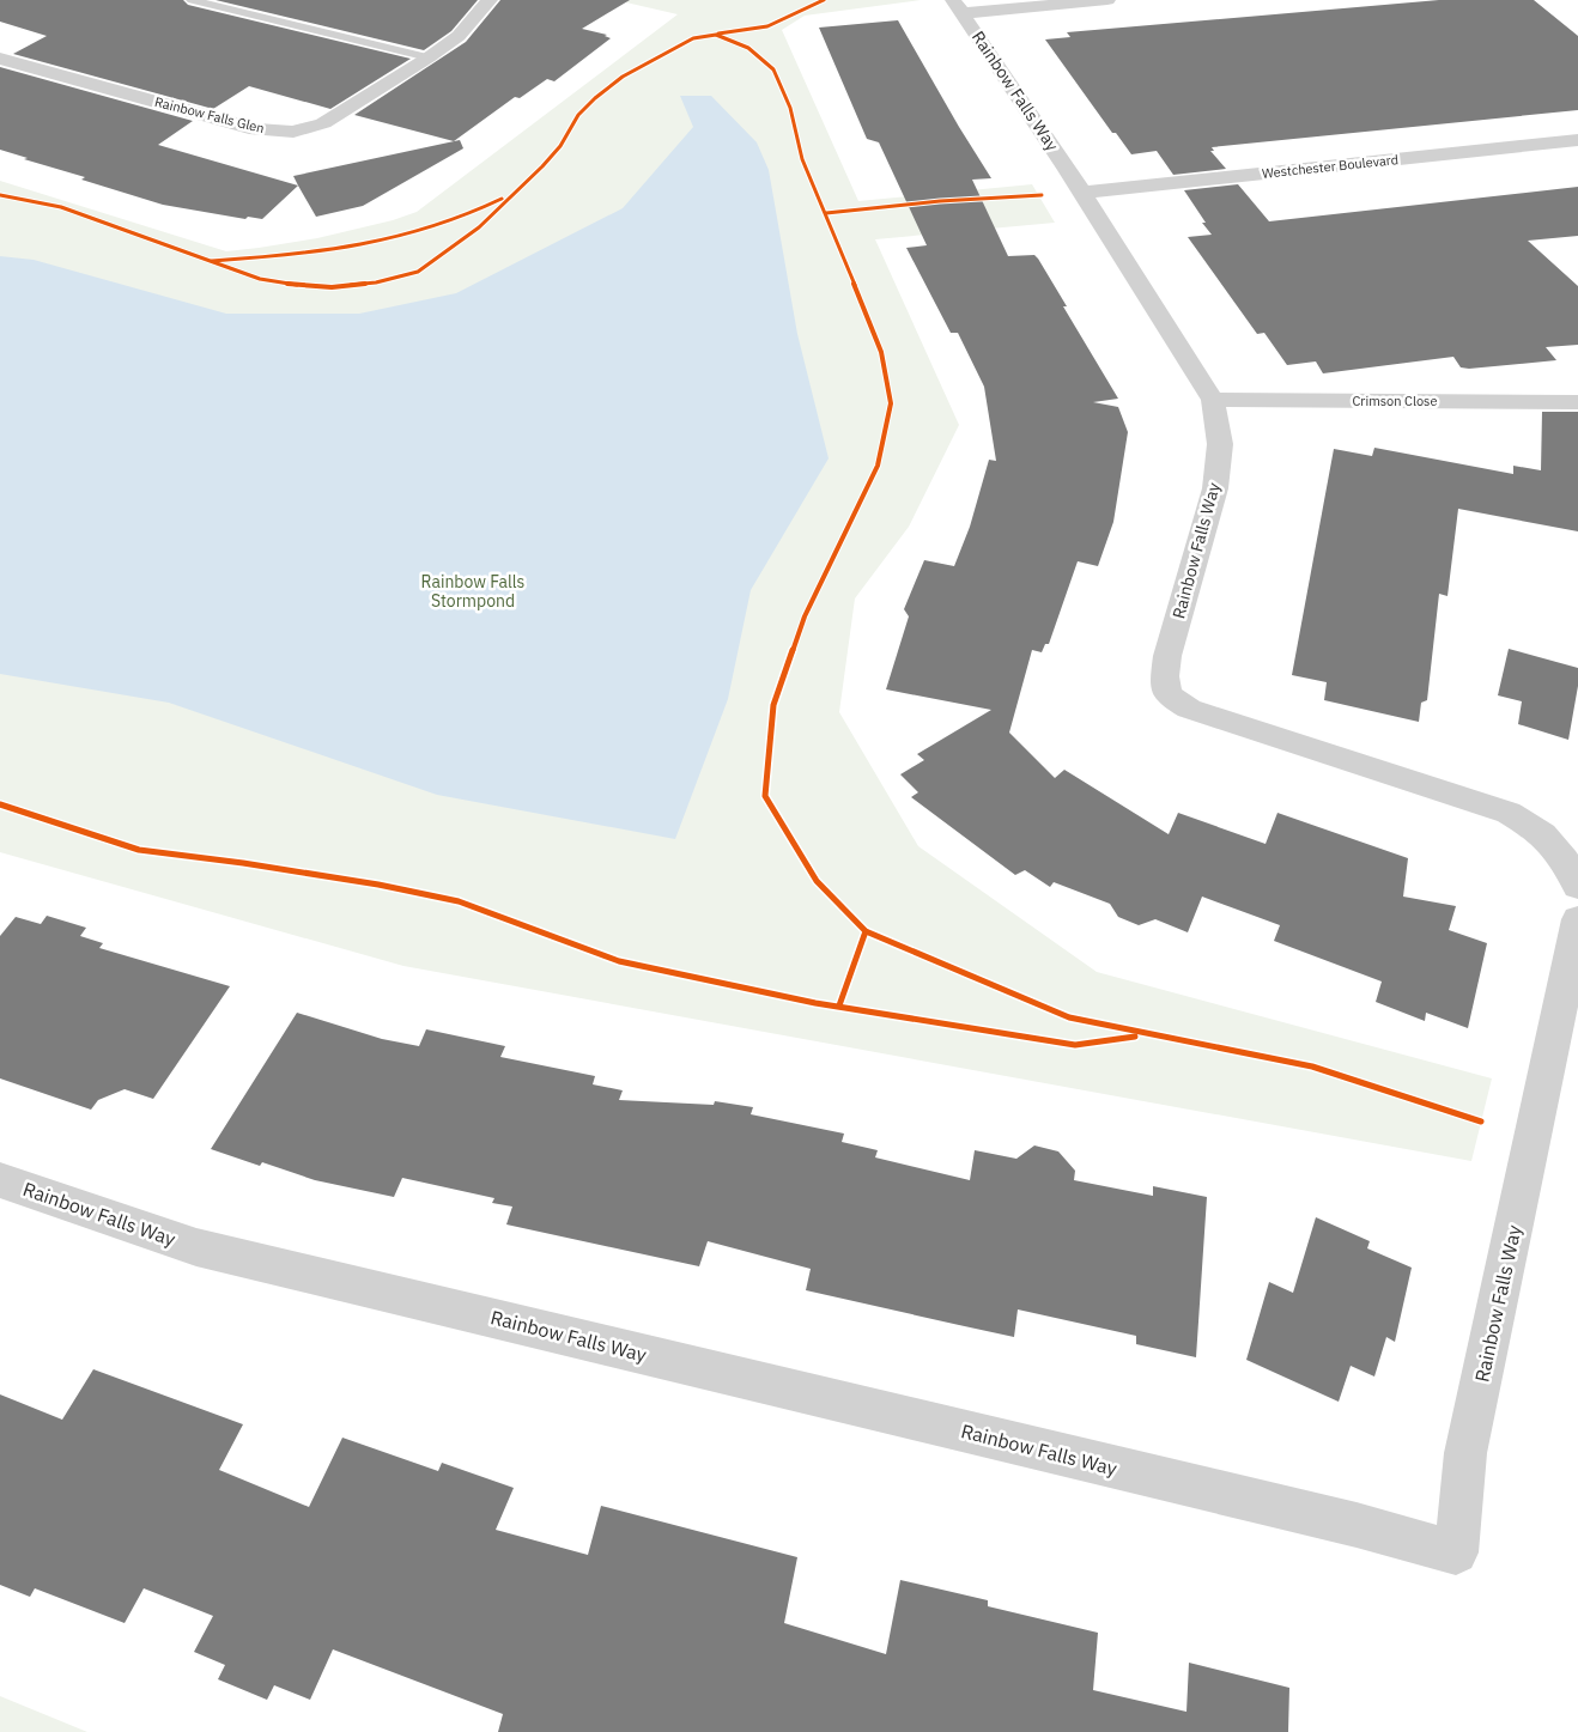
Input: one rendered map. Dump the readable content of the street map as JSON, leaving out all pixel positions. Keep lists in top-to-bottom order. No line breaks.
{"streets":{"street":["Rainbow Falls Way","Rainbow Falls Glen","Westchester Boulevard","Crimson Close"]},"crossings":[["Rainbow Falls Way","Westchester Boulevard"],["Rainbow Falls Way","Crimson Close"]],"parks":["Rainbow Falls Stormpond"]}
